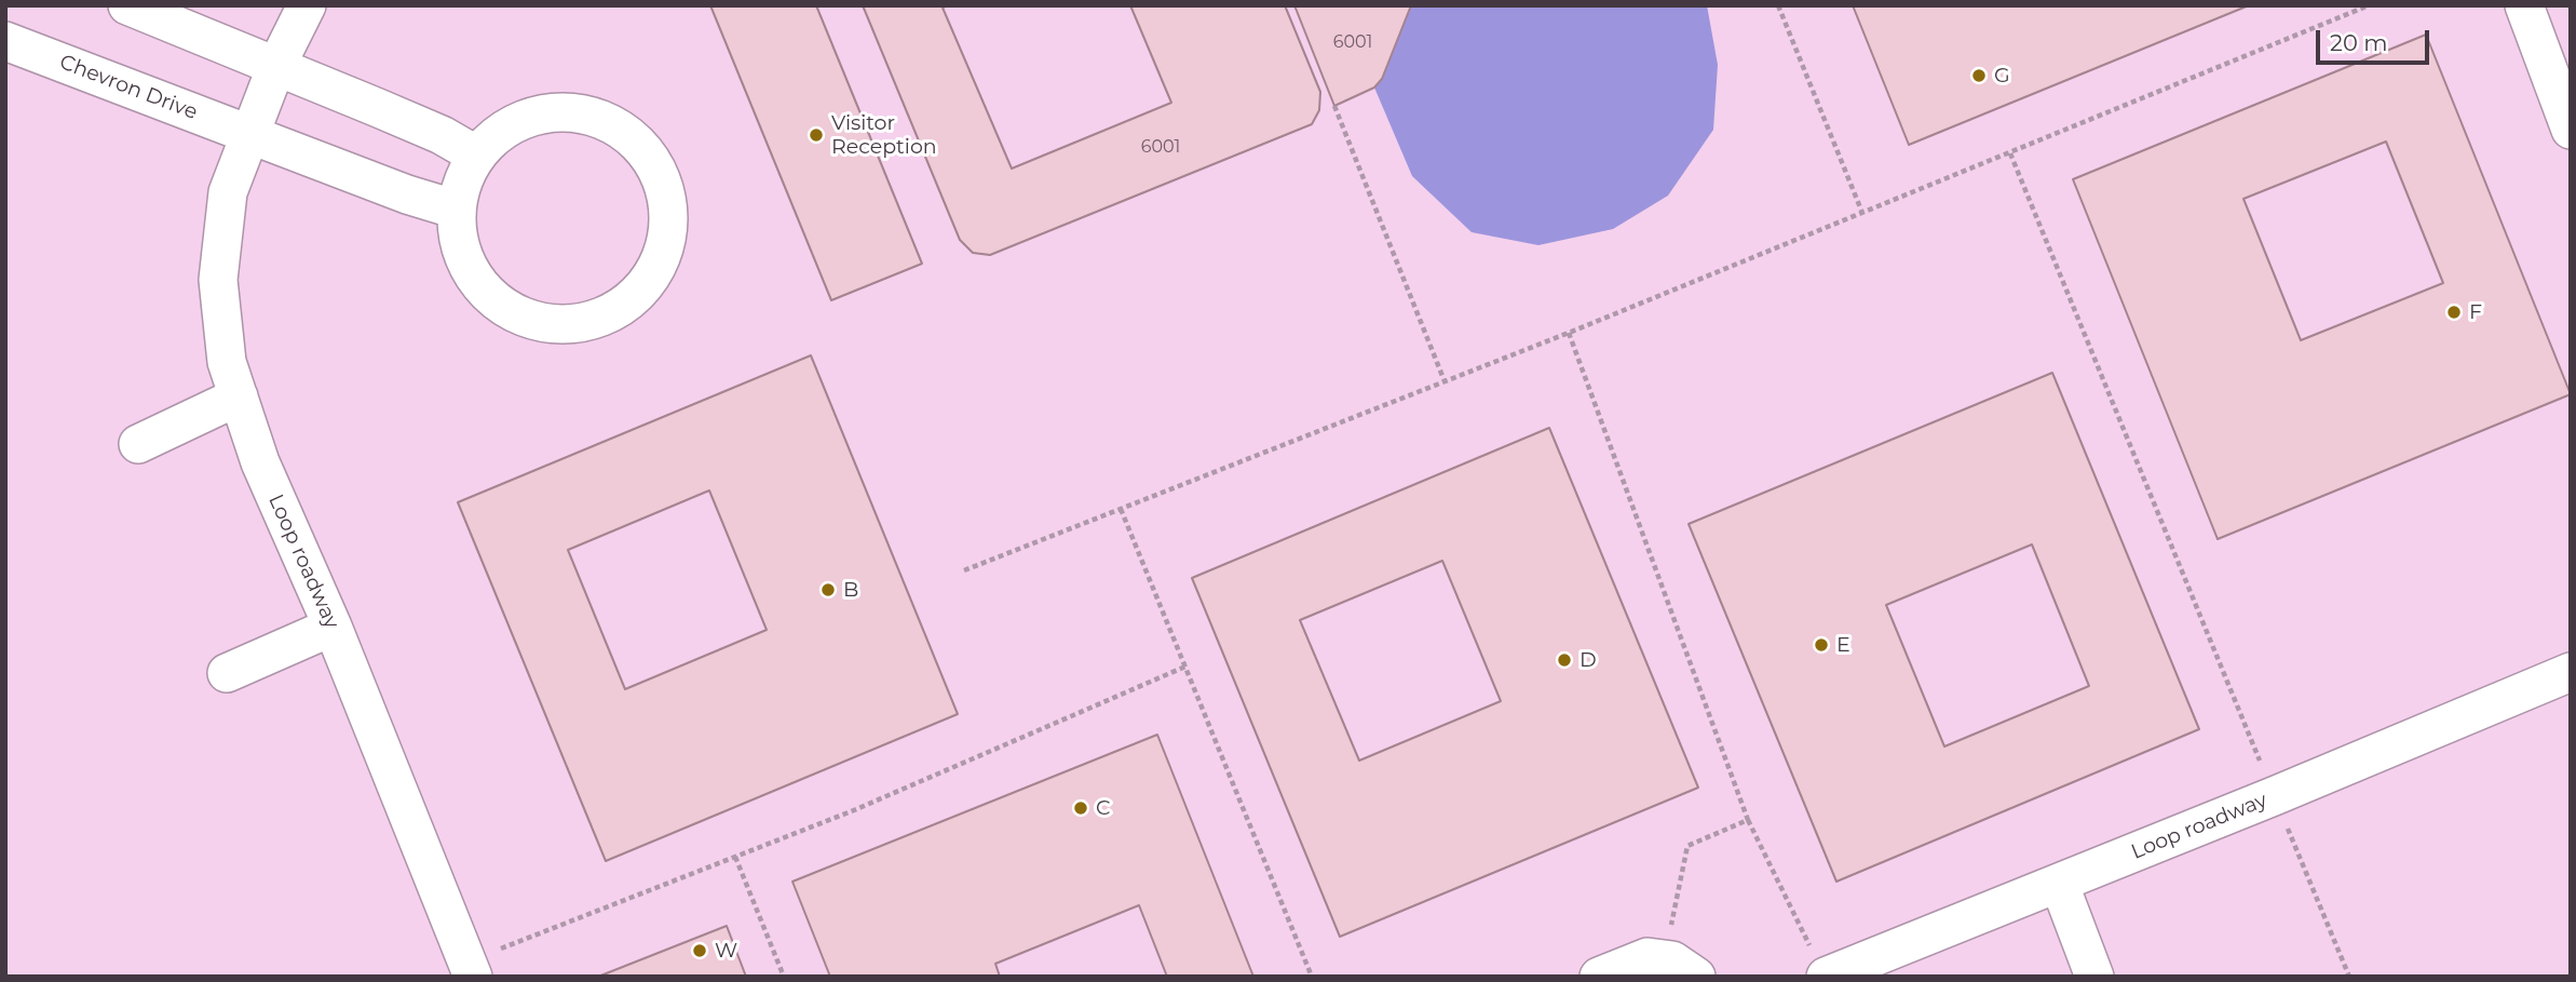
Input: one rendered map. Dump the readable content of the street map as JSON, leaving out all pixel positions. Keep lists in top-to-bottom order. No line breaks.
{"streets":{"lane":["Chevron Drive","Loop roadway"]},"crossings":[["Chevron Drive","Loop roadway"]],"places":["G","Visitor Reception","F","B","E","D","C","W"],"house_numbers":["6001","6001"],"scale_bar":"20 m"}
